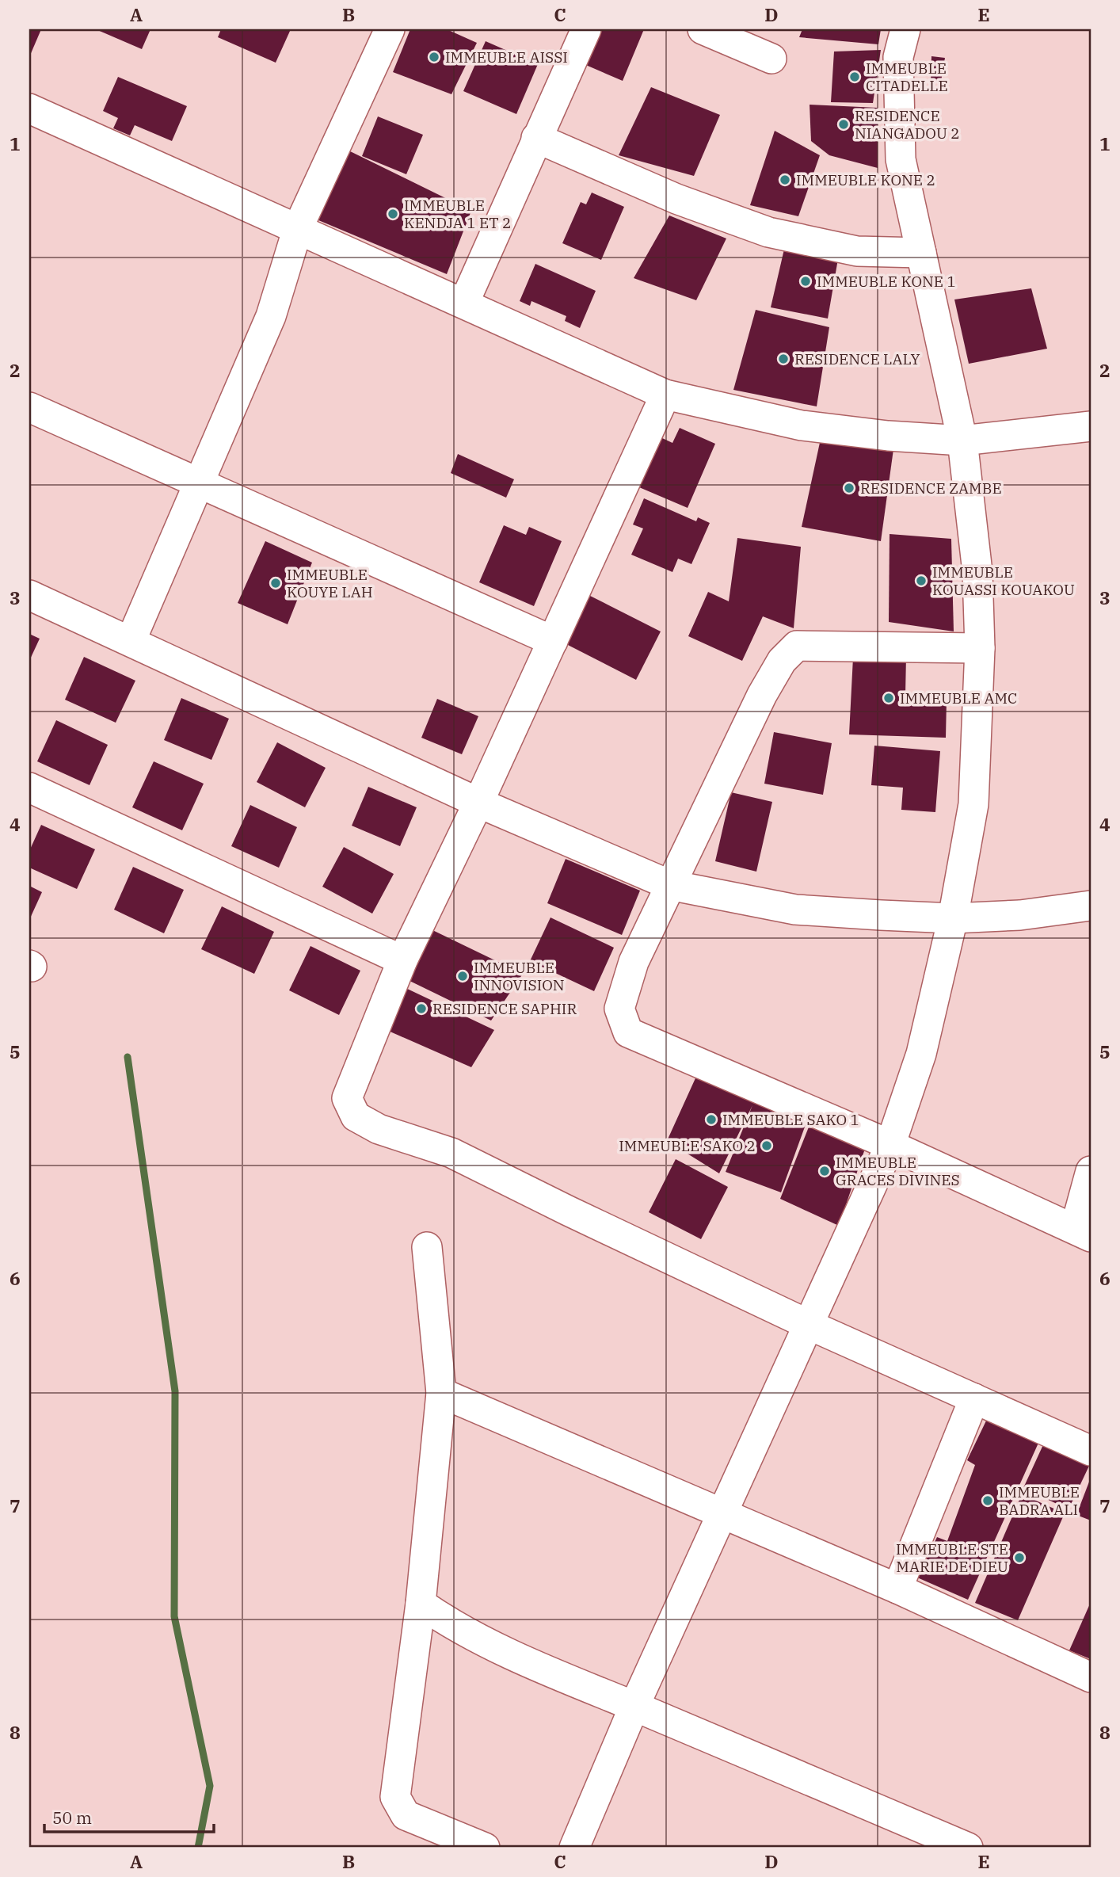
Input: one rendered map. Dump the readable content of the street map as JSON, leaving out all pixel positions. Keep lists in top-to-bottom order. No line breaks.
{"places":["IMMEUBLE AISSI","IMMEUBLE CITADELLE","RESIDENCE NIANGADOU 2","IMMEUBLE KONE 2","IMMEUBLE KENDJA 1 ET 2","IMMEUBLE KONE 1","RESIDENCE LALY","RESIDENCE ZAMBE","IMMEUBLE KOUASSI KOUAKOU","IMMEUBLE KOUYE LAH","IMMEUBLE AMC","IMMEUBLE INNOVISION","RESIDENCE SAPHIR","IMMEUBLE SAKO 1","IMMEUBLE SAKO 2","IMMEUBLE GRACES DIVINES","IMMEUBLE BADRA ALI","IMMEUBLE STE MARIE DE DIEU"],"scale_bar":"50 m","grid":{"columns":["A","B","C","D","E"],"rows":["1","2","3","4","5","6","7","8"]}}
